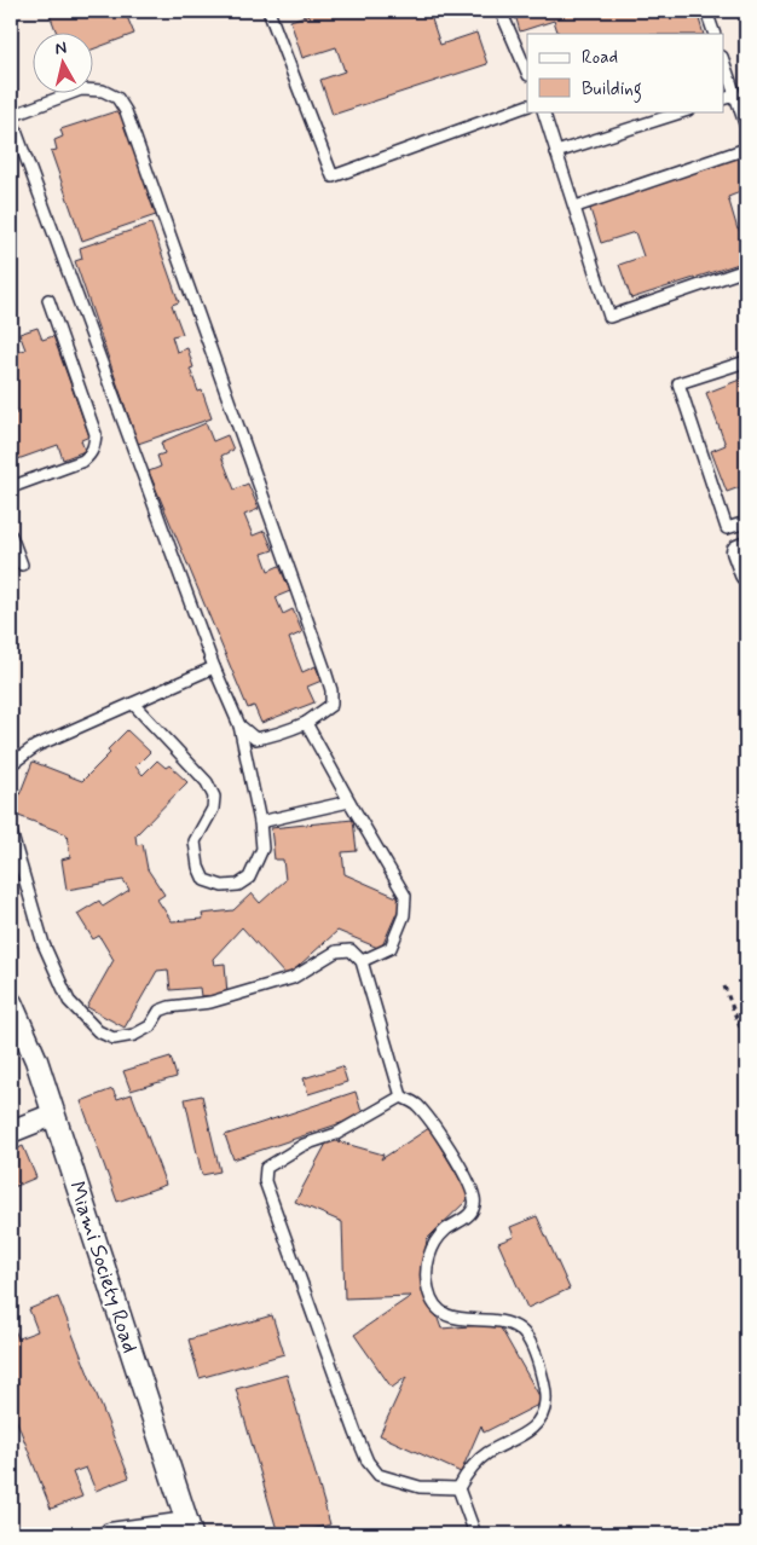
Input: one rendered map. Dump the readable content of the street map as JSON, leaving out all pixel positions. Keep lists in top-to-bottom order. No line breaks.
{"streets":{"street":["Miami Society Road"]},"legend":["Road","Building"],"north":"top"}
